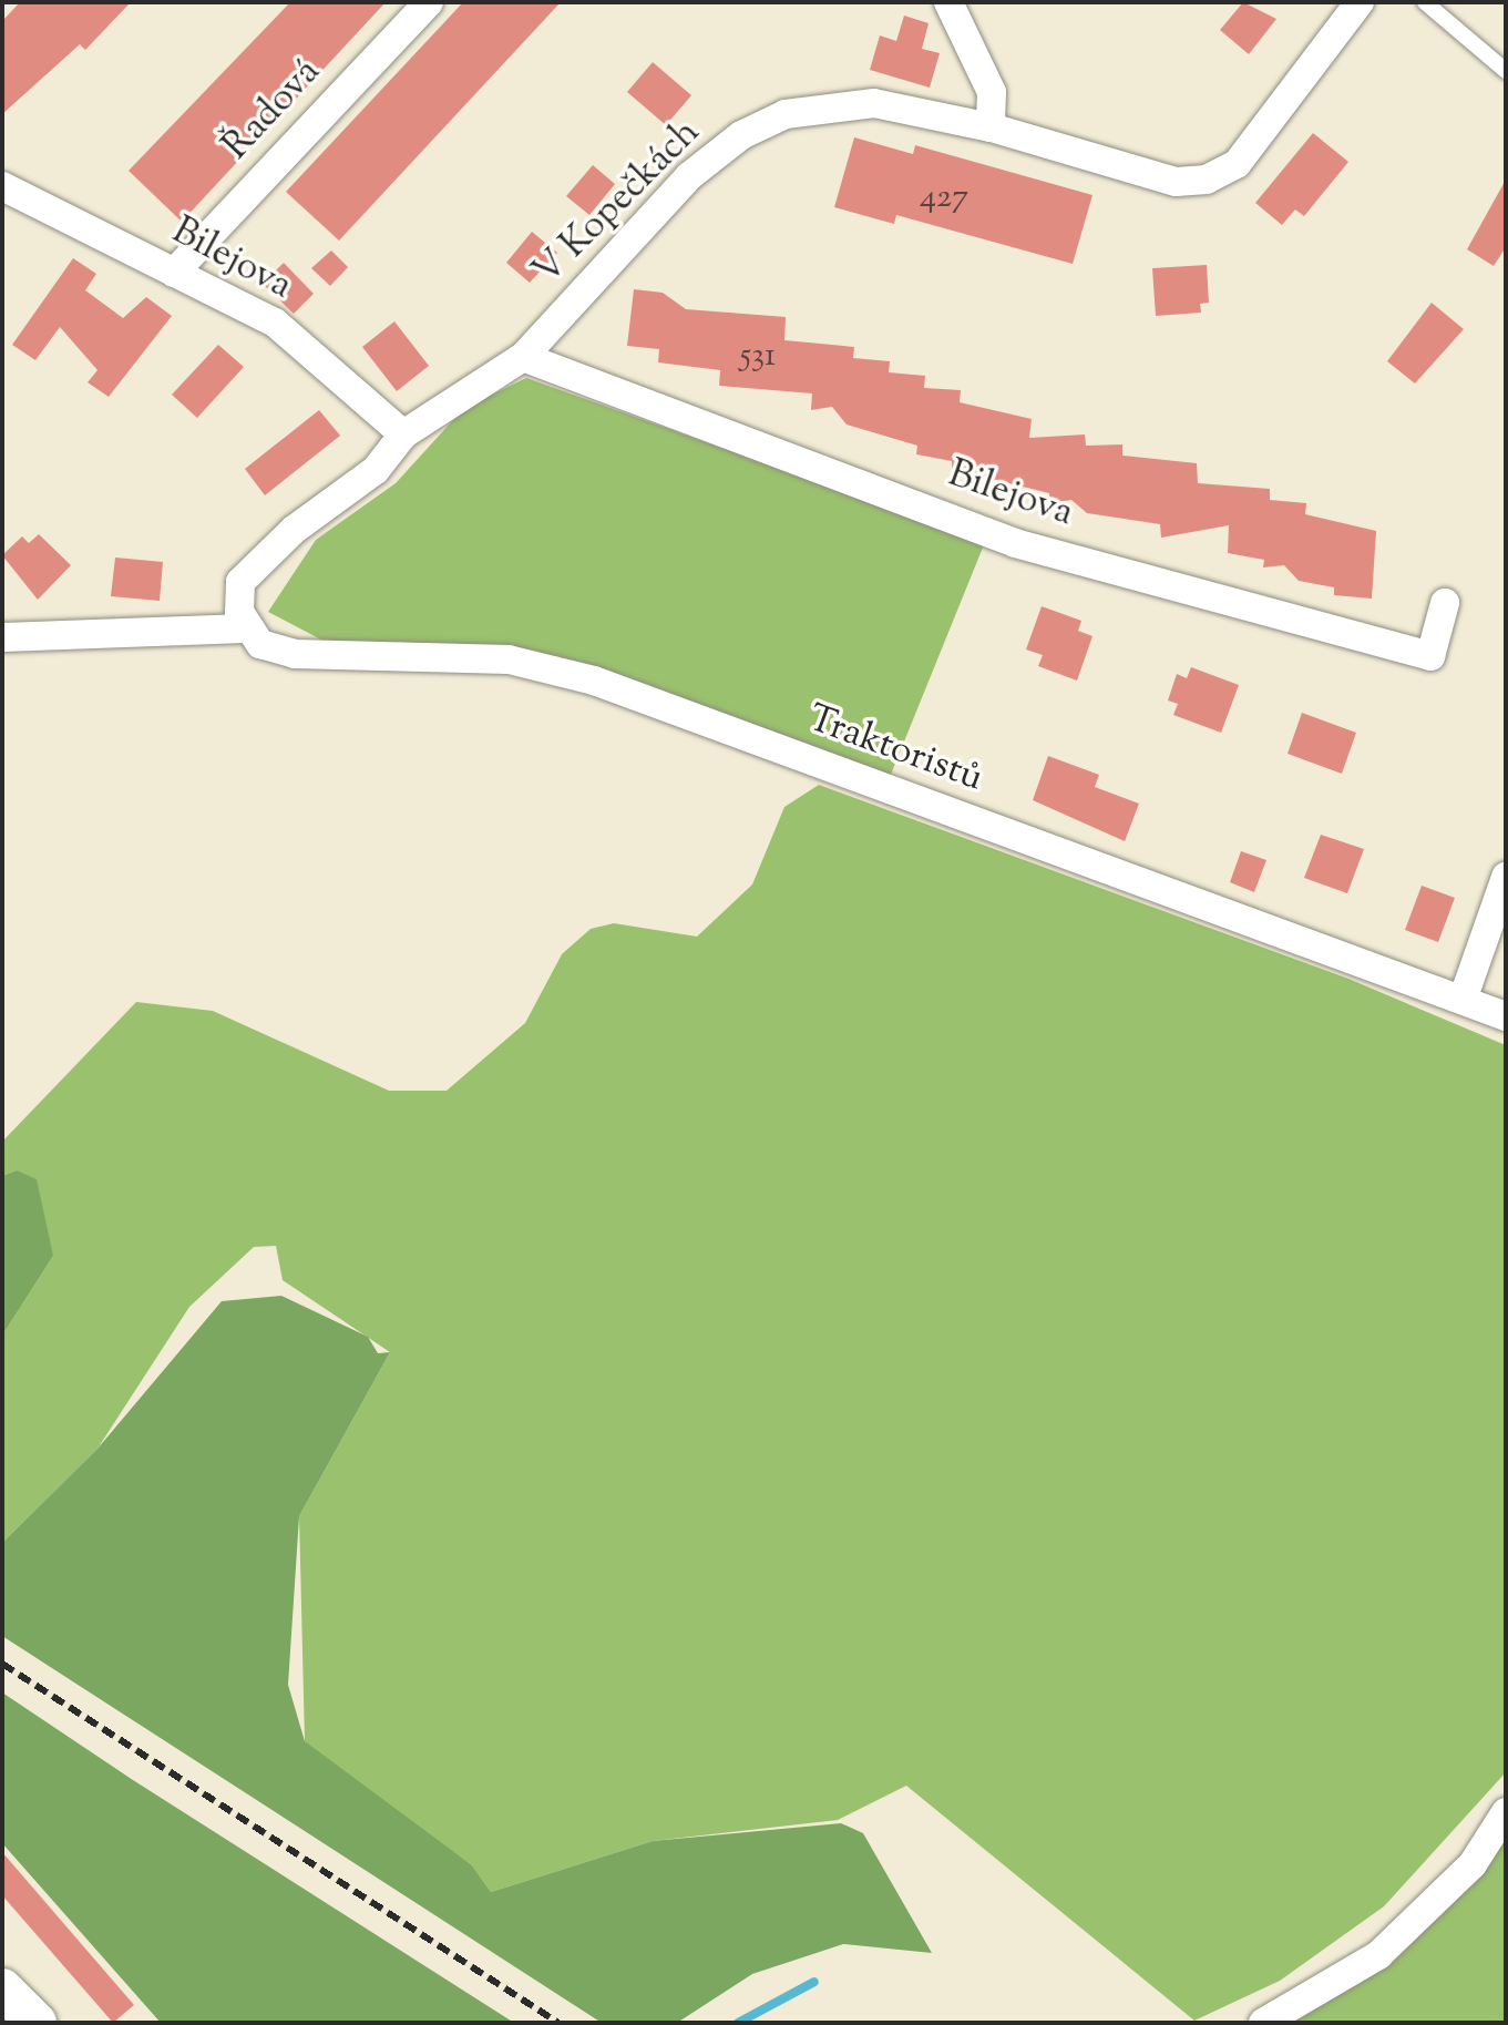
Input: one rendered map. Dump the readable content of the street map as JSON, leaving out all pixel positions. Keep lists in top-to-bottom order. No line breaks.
{"streets":{"street":["Řadová","V Kopečkách","Bilejova","Traktoristů"]},"crossings":[["Řadová","Bilejova"],["V Kopečkách","Bilejova"],["V Kopečkách","Traktoristů"]],"house_numbers":["427","531"]}
